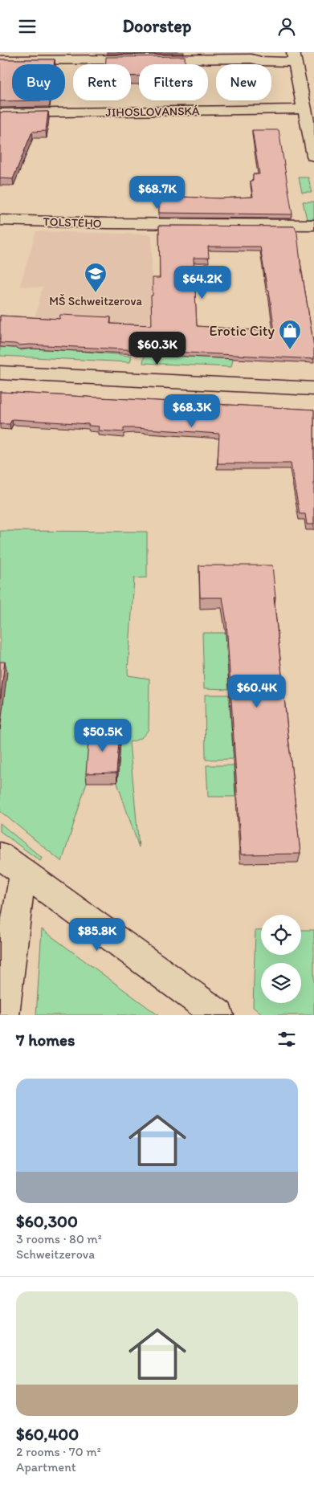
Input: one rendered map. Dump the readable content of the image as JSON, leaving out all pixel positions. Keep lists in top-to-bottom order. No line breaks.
{"streets":{"street":["JIHOSLOVANSKÁ","TOLSTÉHO"]},"places":{"school or university":["MŠ Schweitzerova"],"shop":["Erotic City"]},"page":{"header":"Doorstep","chip":["Buy","Rent","Filters","New"],"price":["$68.7K","$64.2K","$60.3K","$68.3K","$60.4K","$50.5K","$85.8K"],"heading":"7 homes","list":[{"name":"$60,300","note":"3 rooms · 80 m² · Schweitzerova"},{"name":"$60,400","note":"2 rooms · 70 m² · Apartment"}]}}
